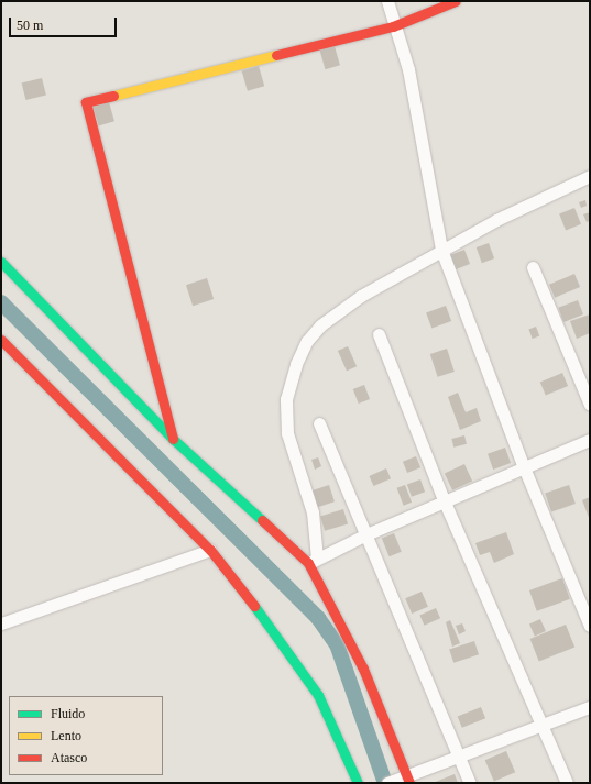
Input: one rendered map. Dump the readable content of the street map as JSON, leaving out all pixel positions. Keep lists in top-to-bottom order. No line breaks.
{"legend":["Fluido","Lento","Atasco"],"scale_bar":"50 m"}
